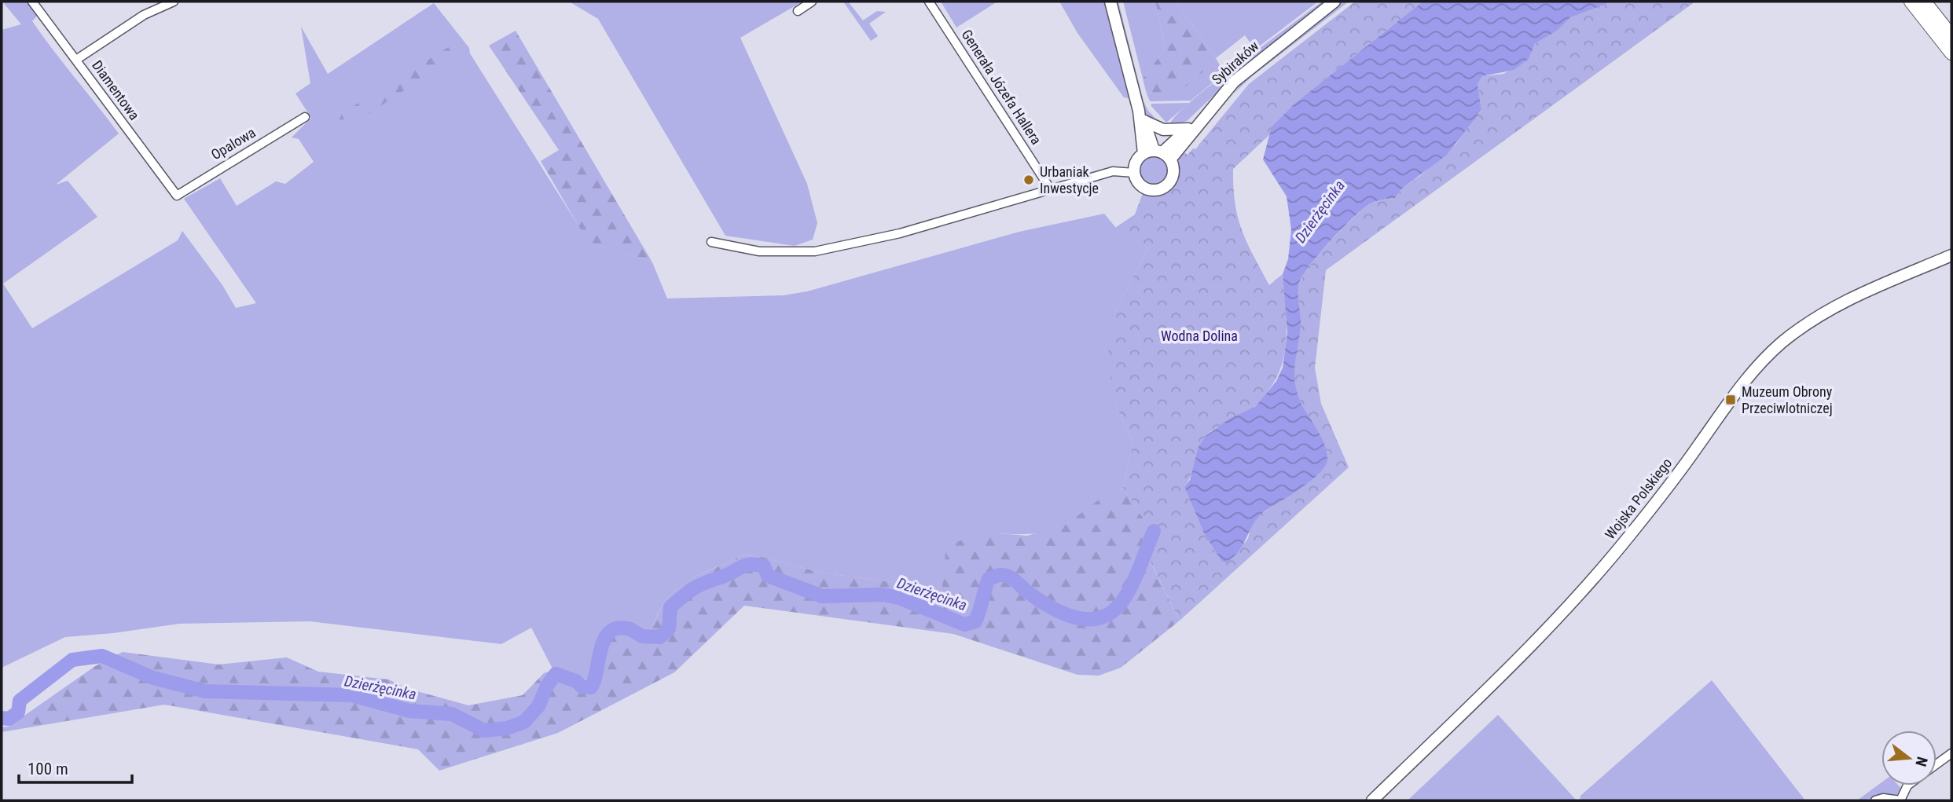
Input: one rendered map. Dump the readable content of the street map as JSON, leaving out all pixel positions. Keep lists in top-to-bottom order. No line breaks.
{"streets":{"street":["Sybiraków","Generała Józefa Hallera","Diamentowa","Opalowa","Wojska Polskiego"]},"crossings":[["Diamentowa","Opalowa"]],"water":["Dzierżęcinka"],"parks":["Wodna Dolina"],"places":{"other":["Urbaniak Inwestycje"],"transit":["Muzeum Obrony Przeciwlotniczej"]},"scale_bar":"100 m","north":"right"}
